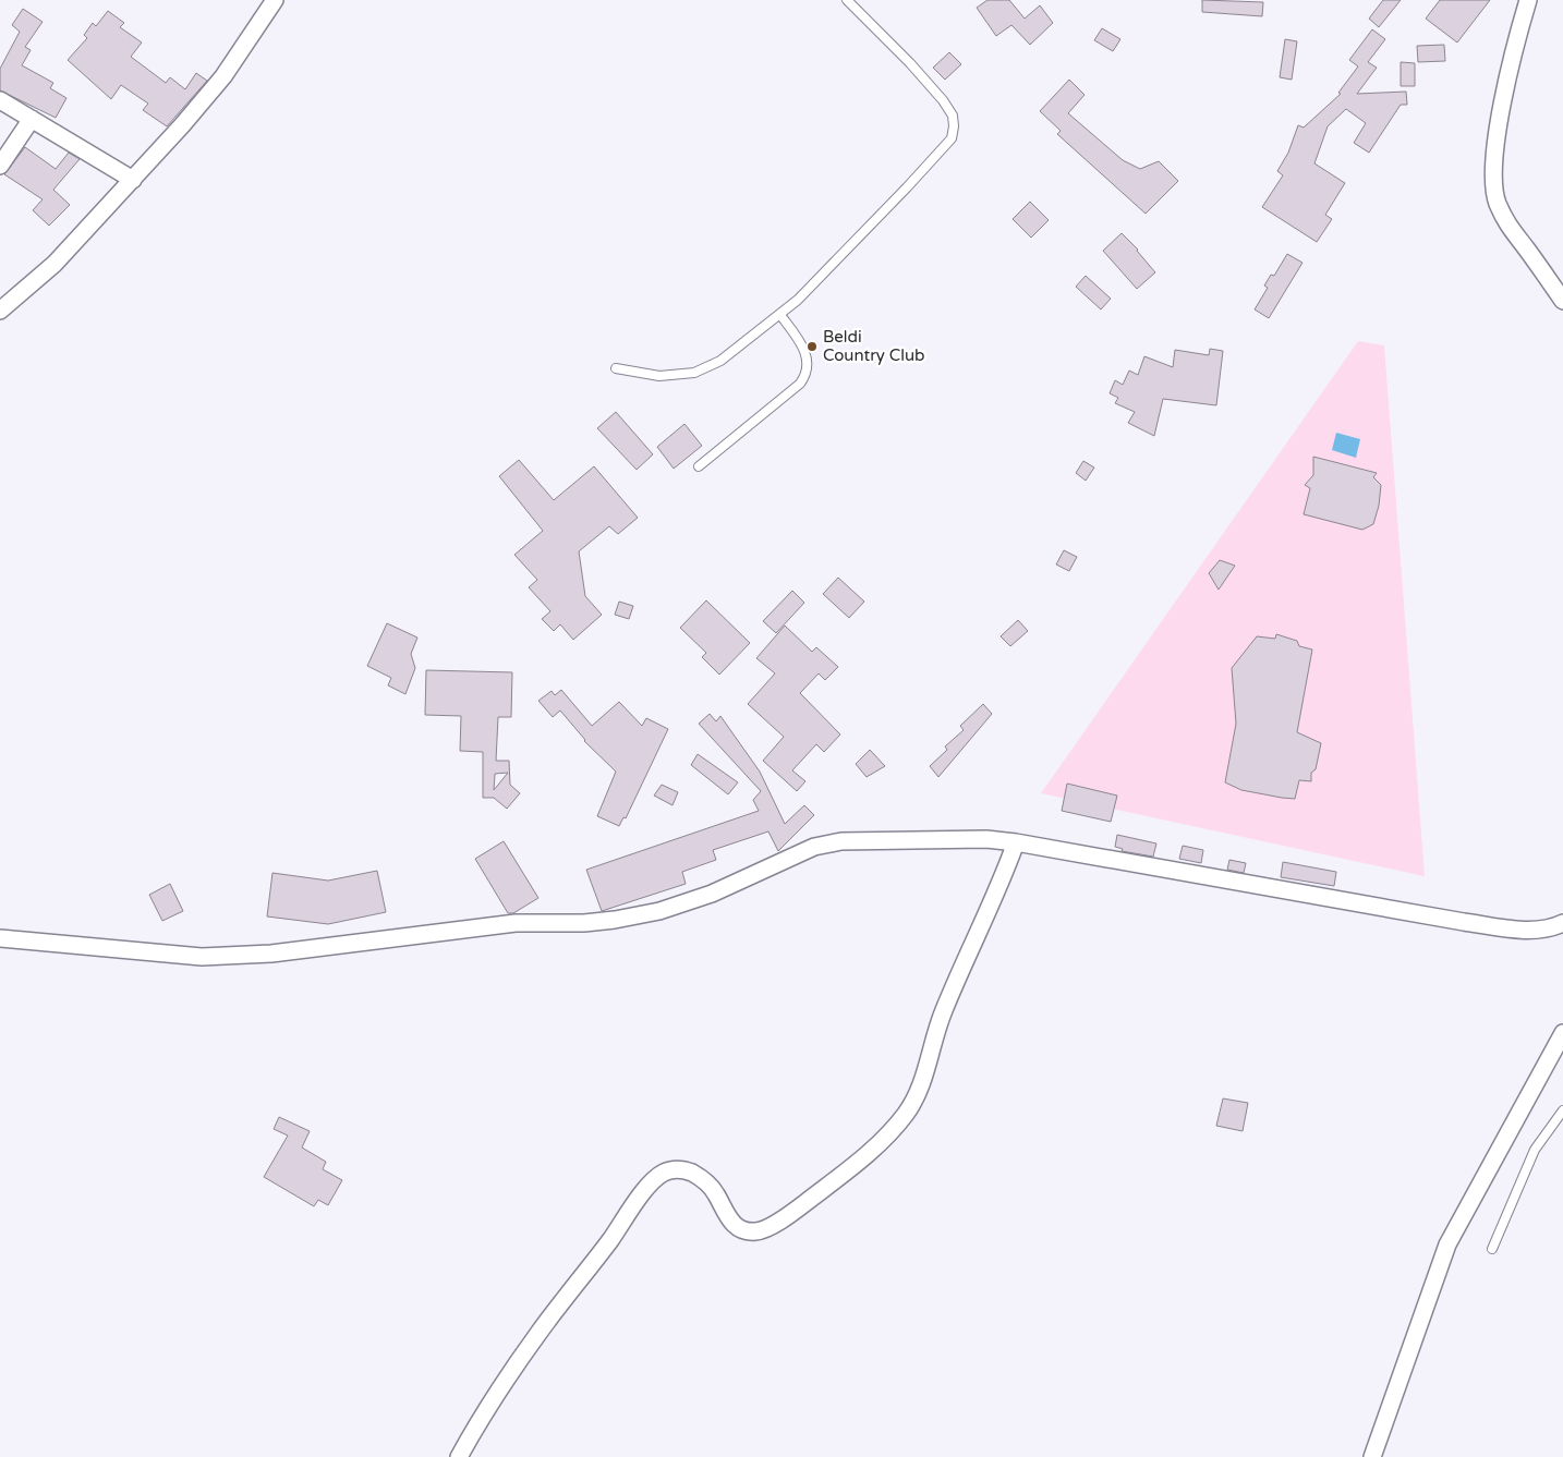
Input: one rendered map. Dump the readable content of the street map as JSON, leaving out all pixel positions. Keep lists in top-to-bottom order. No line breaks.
{"places":["Beldi Country Club"]}
